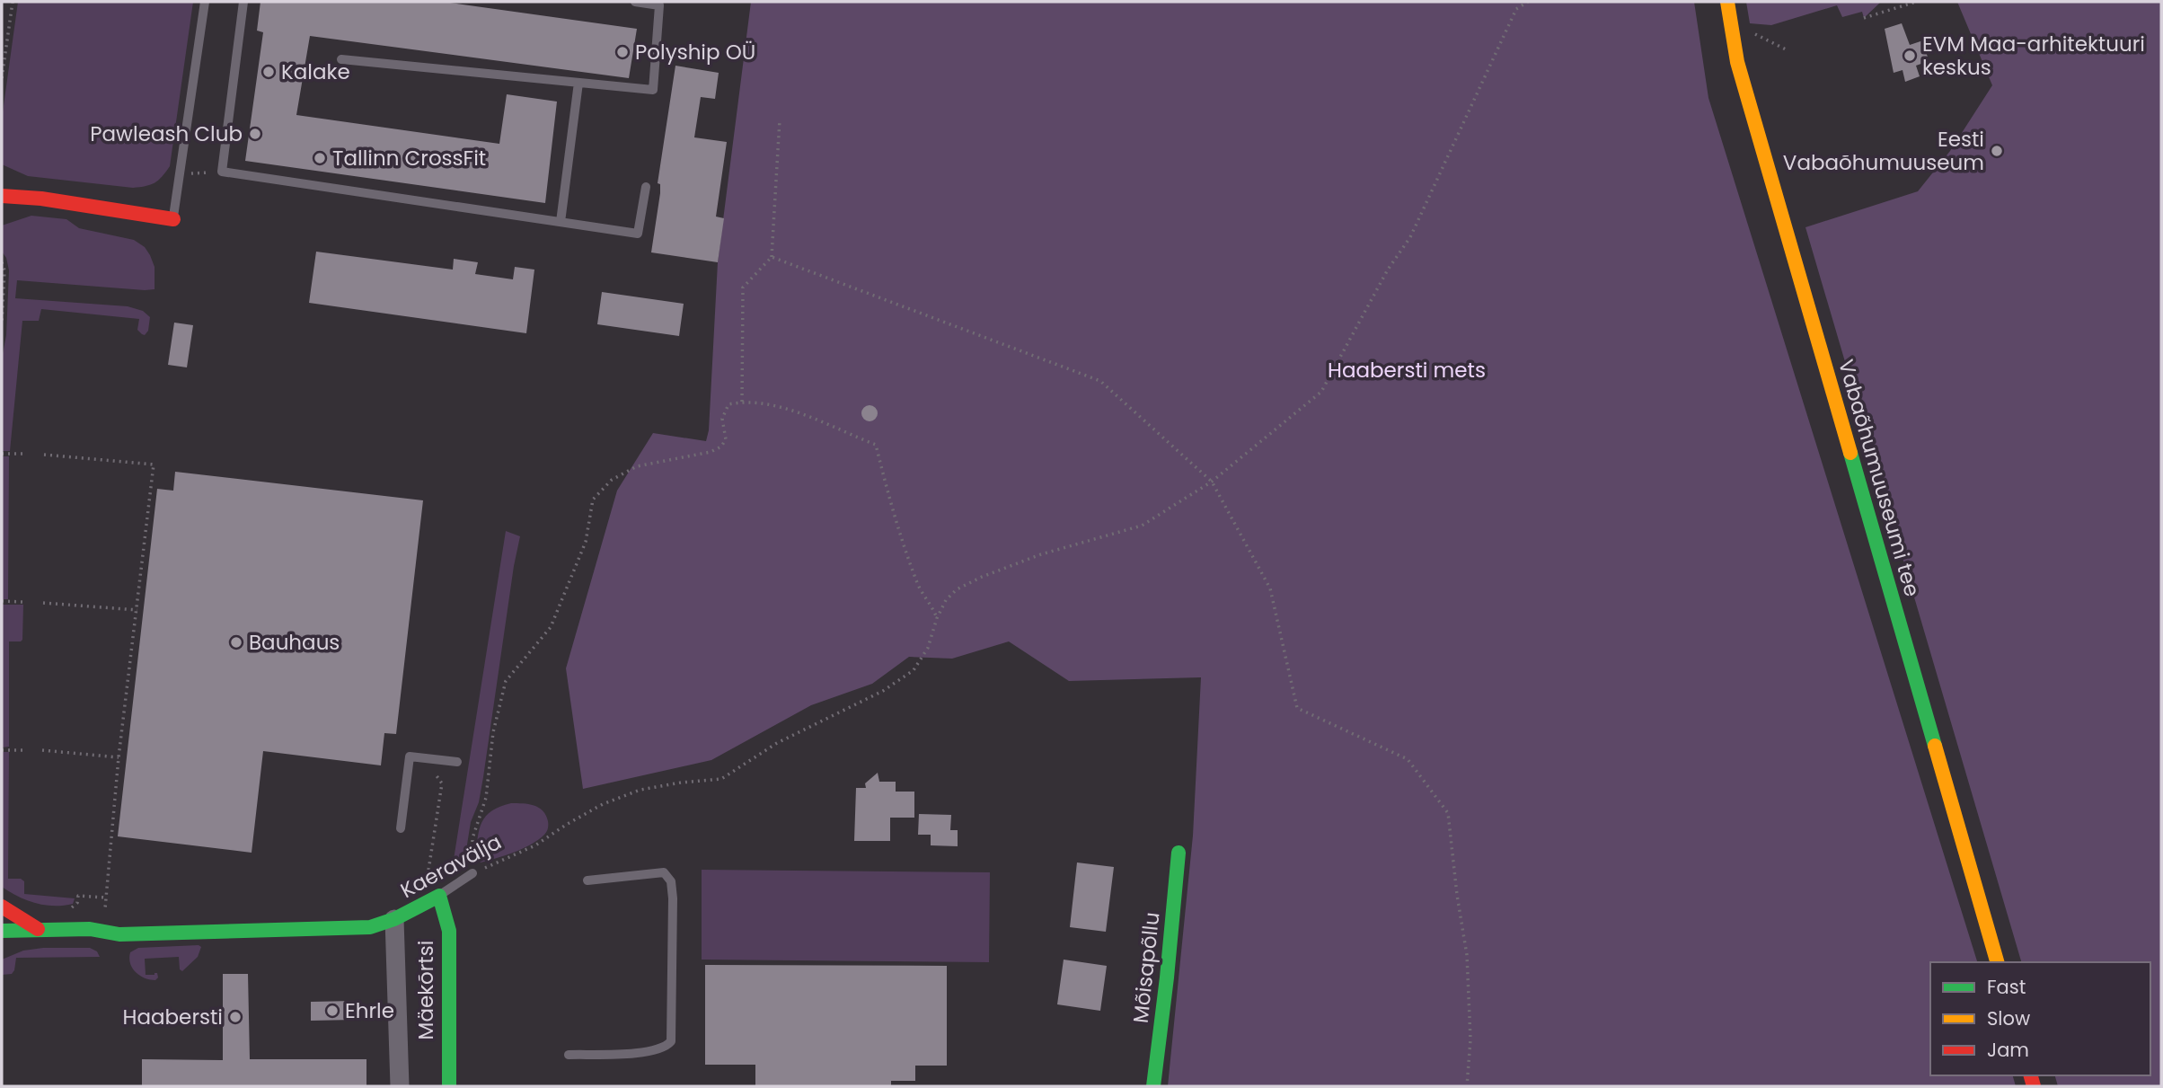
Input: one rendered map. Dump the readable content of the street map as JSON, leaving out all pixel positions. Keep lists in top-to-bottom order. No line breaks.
{"streets":{"street":["Vabaõhumuuseumi tee","Kaeravälja","Mõisapõllu","Mäekõrtsi"]},"crossings":[["Kaeravälja","Mäekõrtsi"]],"parks":["Haabersti mets"],"places":["Polyship OÜ","EVM Maa-arhitektuuri keskus","Kalake","Pawleash Club","Eesti Vabaõhumuuseum","Tallinn CrossFit","Bauhaus","Ehrle","Haabersti"],"legend":["Fast","Slow","Jam"]}
